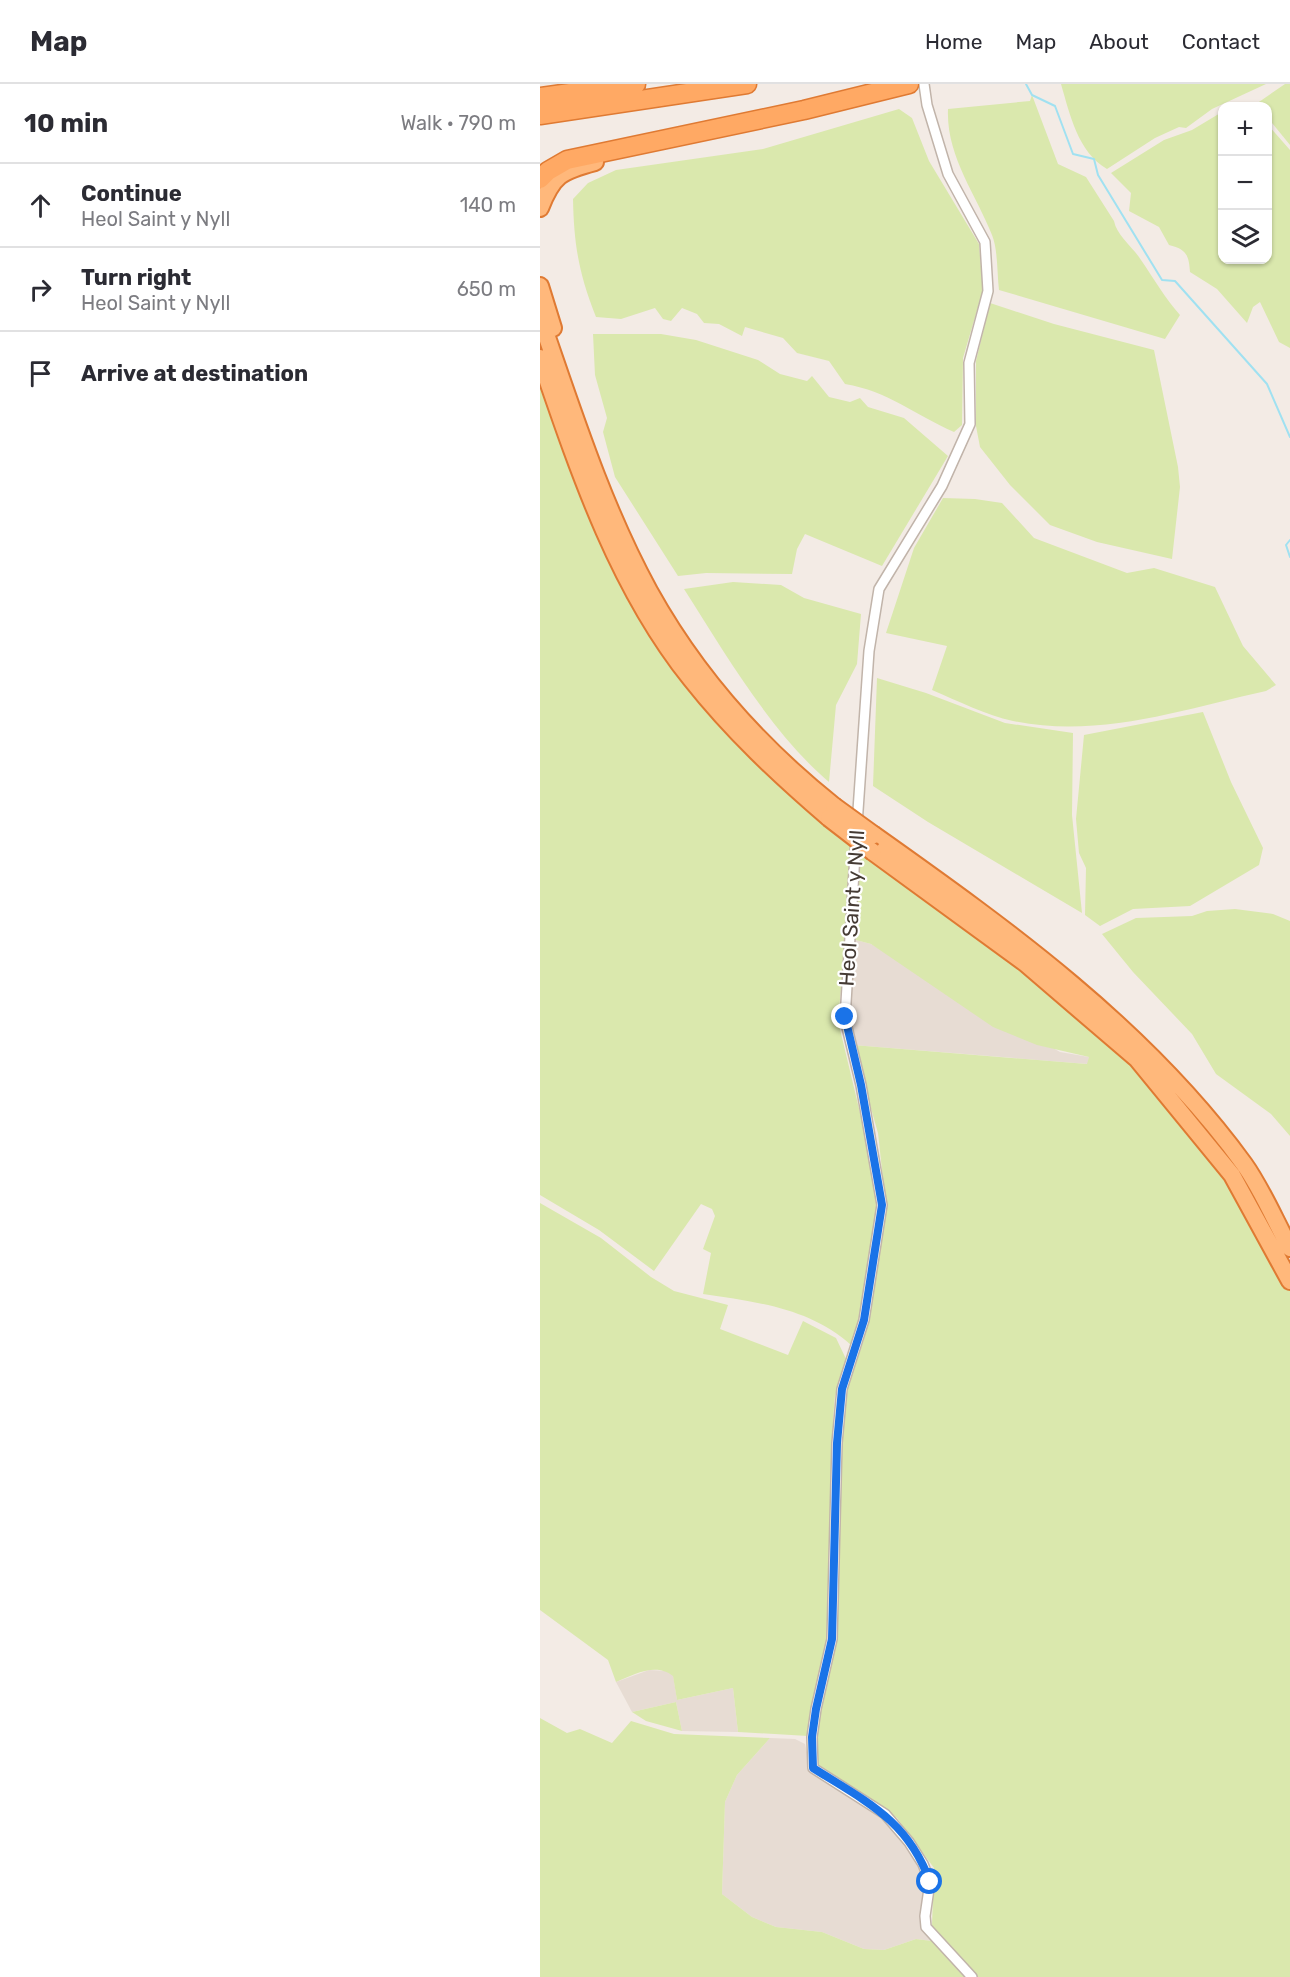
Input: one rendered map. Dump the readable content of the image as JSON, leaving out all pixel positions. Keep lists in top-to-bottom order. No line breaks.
{"streets":{"street":["Heol Saint y Nyll"]},"page":{"header":"Map","nav":["Home","Map","About","Contact"],"heading":["10 min","Walk · 790 m"],"map_buttons":["+","−"],"list":[["Continue","Heol Saint y Nyll","140 m"],["Turn right","Heol Saint y Nyll","650 m"],"Arrive at destination"]}}
